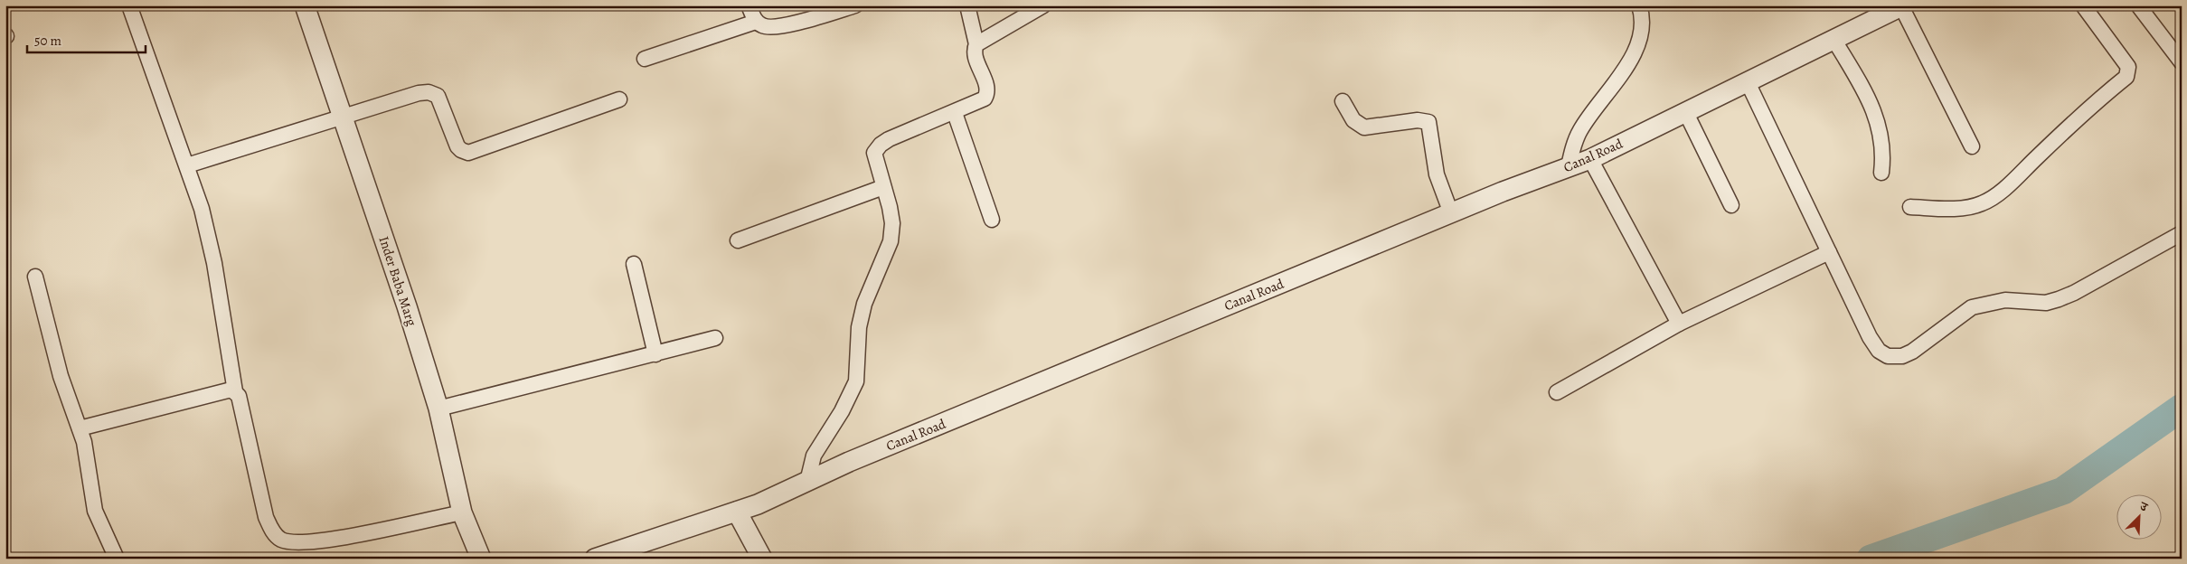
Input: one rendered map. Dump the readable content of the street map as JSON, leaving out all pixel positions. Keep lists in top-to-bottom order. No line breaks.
{"streets":{"street":["Canal Road","Inder Baba Marg"]},"scale_bar":"50 m","north":"top right"}
